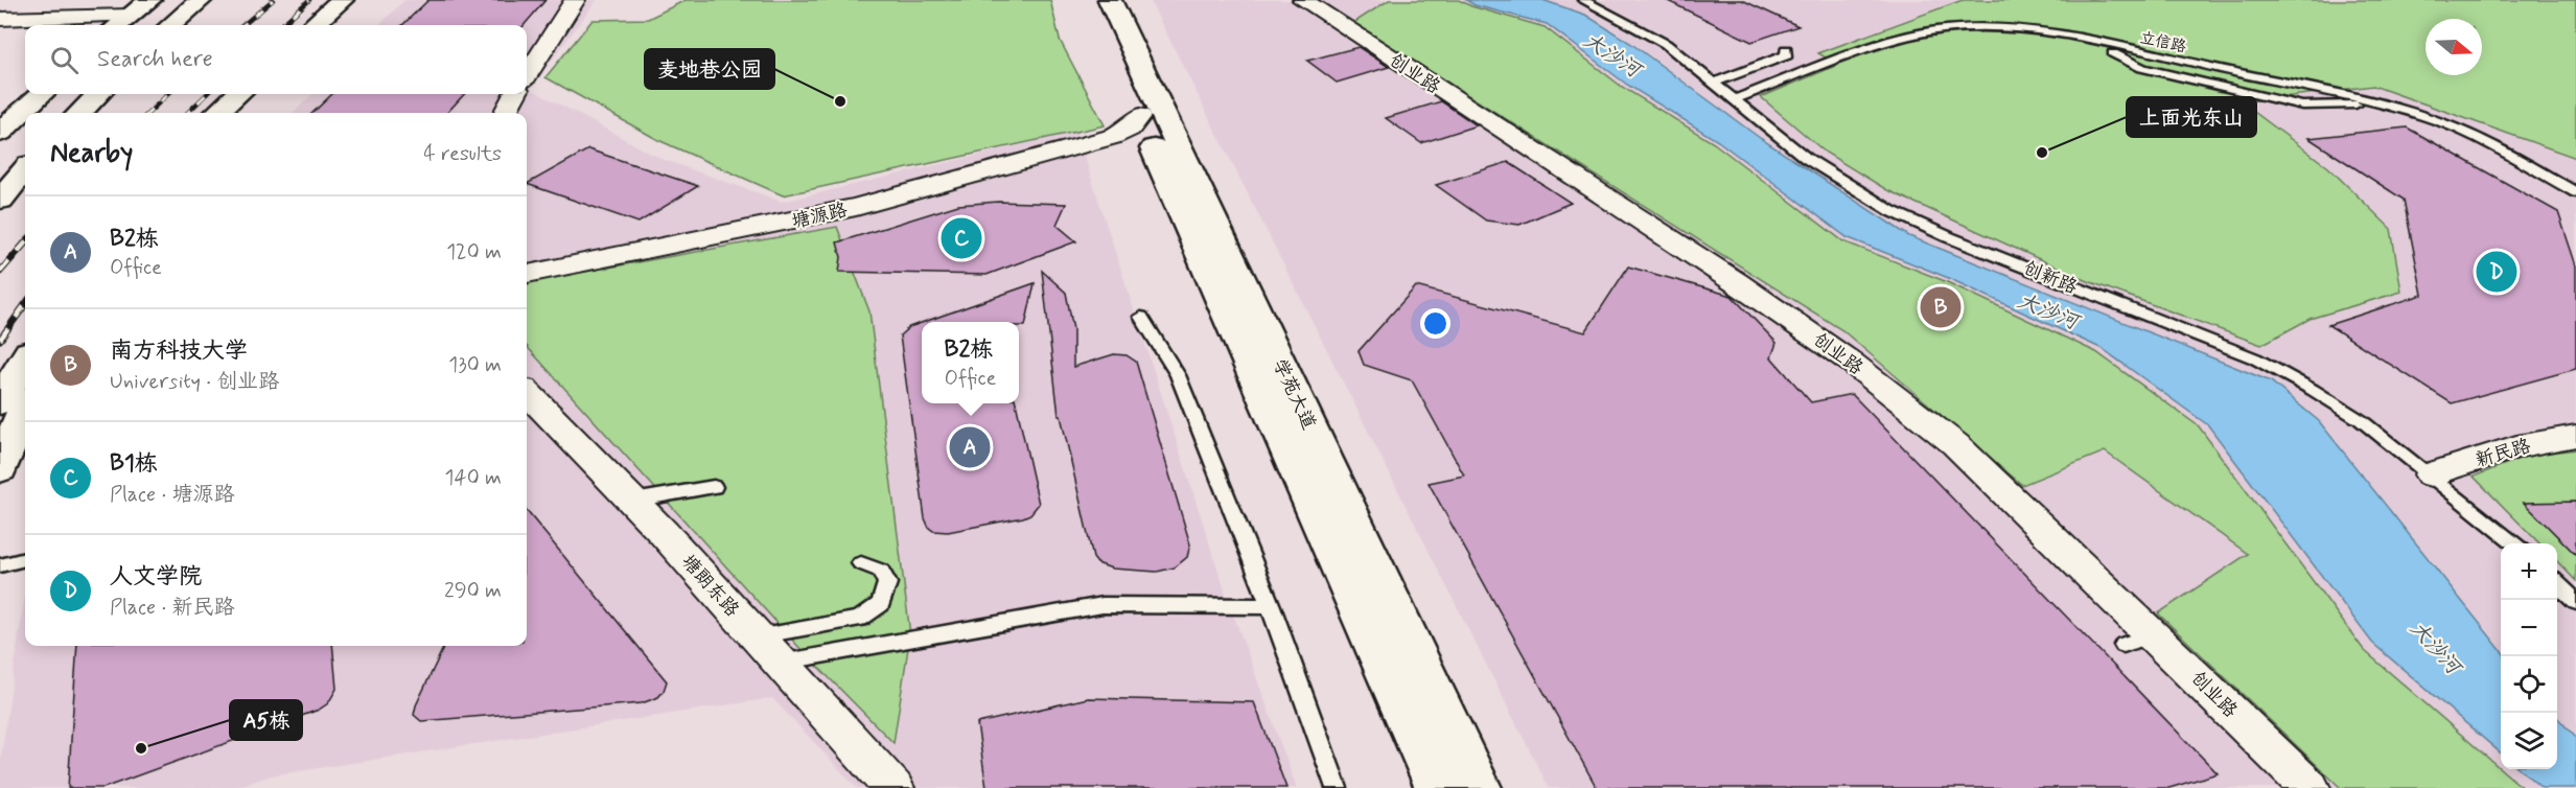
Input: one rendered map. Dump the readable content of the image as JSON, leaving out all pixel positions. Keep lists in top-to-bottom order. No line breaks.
{"streets":{"main road":["学苑大道"],"street":["创业路","塘源路","新民路","塘朗东路"],"lane":["立信路","创新路"]},"crossings":[["立信路","创新路"],["塘源路","学苑大道"],["创新路","新民路"]],"water":["大沙河"],"places":["麦地巷公园","上面光东山","A5栋"],"north":"right","page":{"search":"Search here","heading":["Nearby","4 results"],"list":[{"mark":"A","name":"B2栋","note":"Office","value":"120 m"},{"mark":"B","name":"南方科技大学","note":"University · 创业路","value":"130 m"},{"mark":"C","name":"B1栋","note":"Place · 塘源路","value":"140 m"},{"mark":"D","name":"人文学院","note":"Place · 新民路","value":"290 m"}],"pins":["C","D","B","A"],"popup":["B2栋","Office"],"map_buttons":["+","−"]}}
